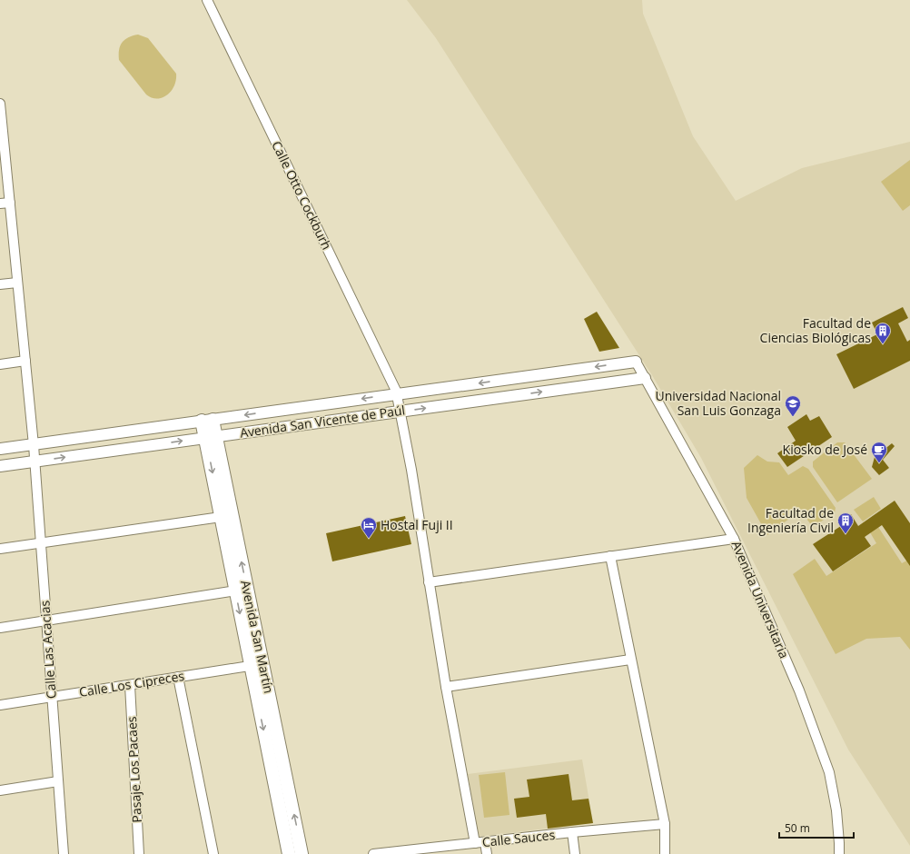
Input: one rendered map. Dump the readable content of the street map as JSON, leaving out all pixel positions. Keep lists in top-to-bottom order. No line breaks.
{"streets":{"main road":["Avenida San Martín"],"street":["Calle Otto Cockburh","Avenida San Vicente de Paúl","Avenida Universitaria","Calle Las Acacias","Calle Los Cipreces","Pasaje Los Pacaes","Calle Sauces"]},"crossings":[["Calle Otto Cockburh","Calle Sauces"],["Avenida San Vicente de Paúl","Avenida Universitaria"],["Avenida San Vicente de Paúl","Avenida San Martín"],["Avenida San Vicente de Paúl","Calle Las Acacias"],["Avenida San Martín","Calle Los Cipreces"],["Calle Las Acacias","Calle Los Cipreces"],["Calle Los Cipreces","Pasaje Los Pacaes"]],"places":{"building":["Facultad de Ciencias Biológicas","Facultad de Ingeniería Civil"],"school or university":["Universidad Nacional San Luis Gonzaga"],"cafe":["Kiosko de José"],"hotel":["Hostal Fuji II"]},"scale_bar":"50 m"}
